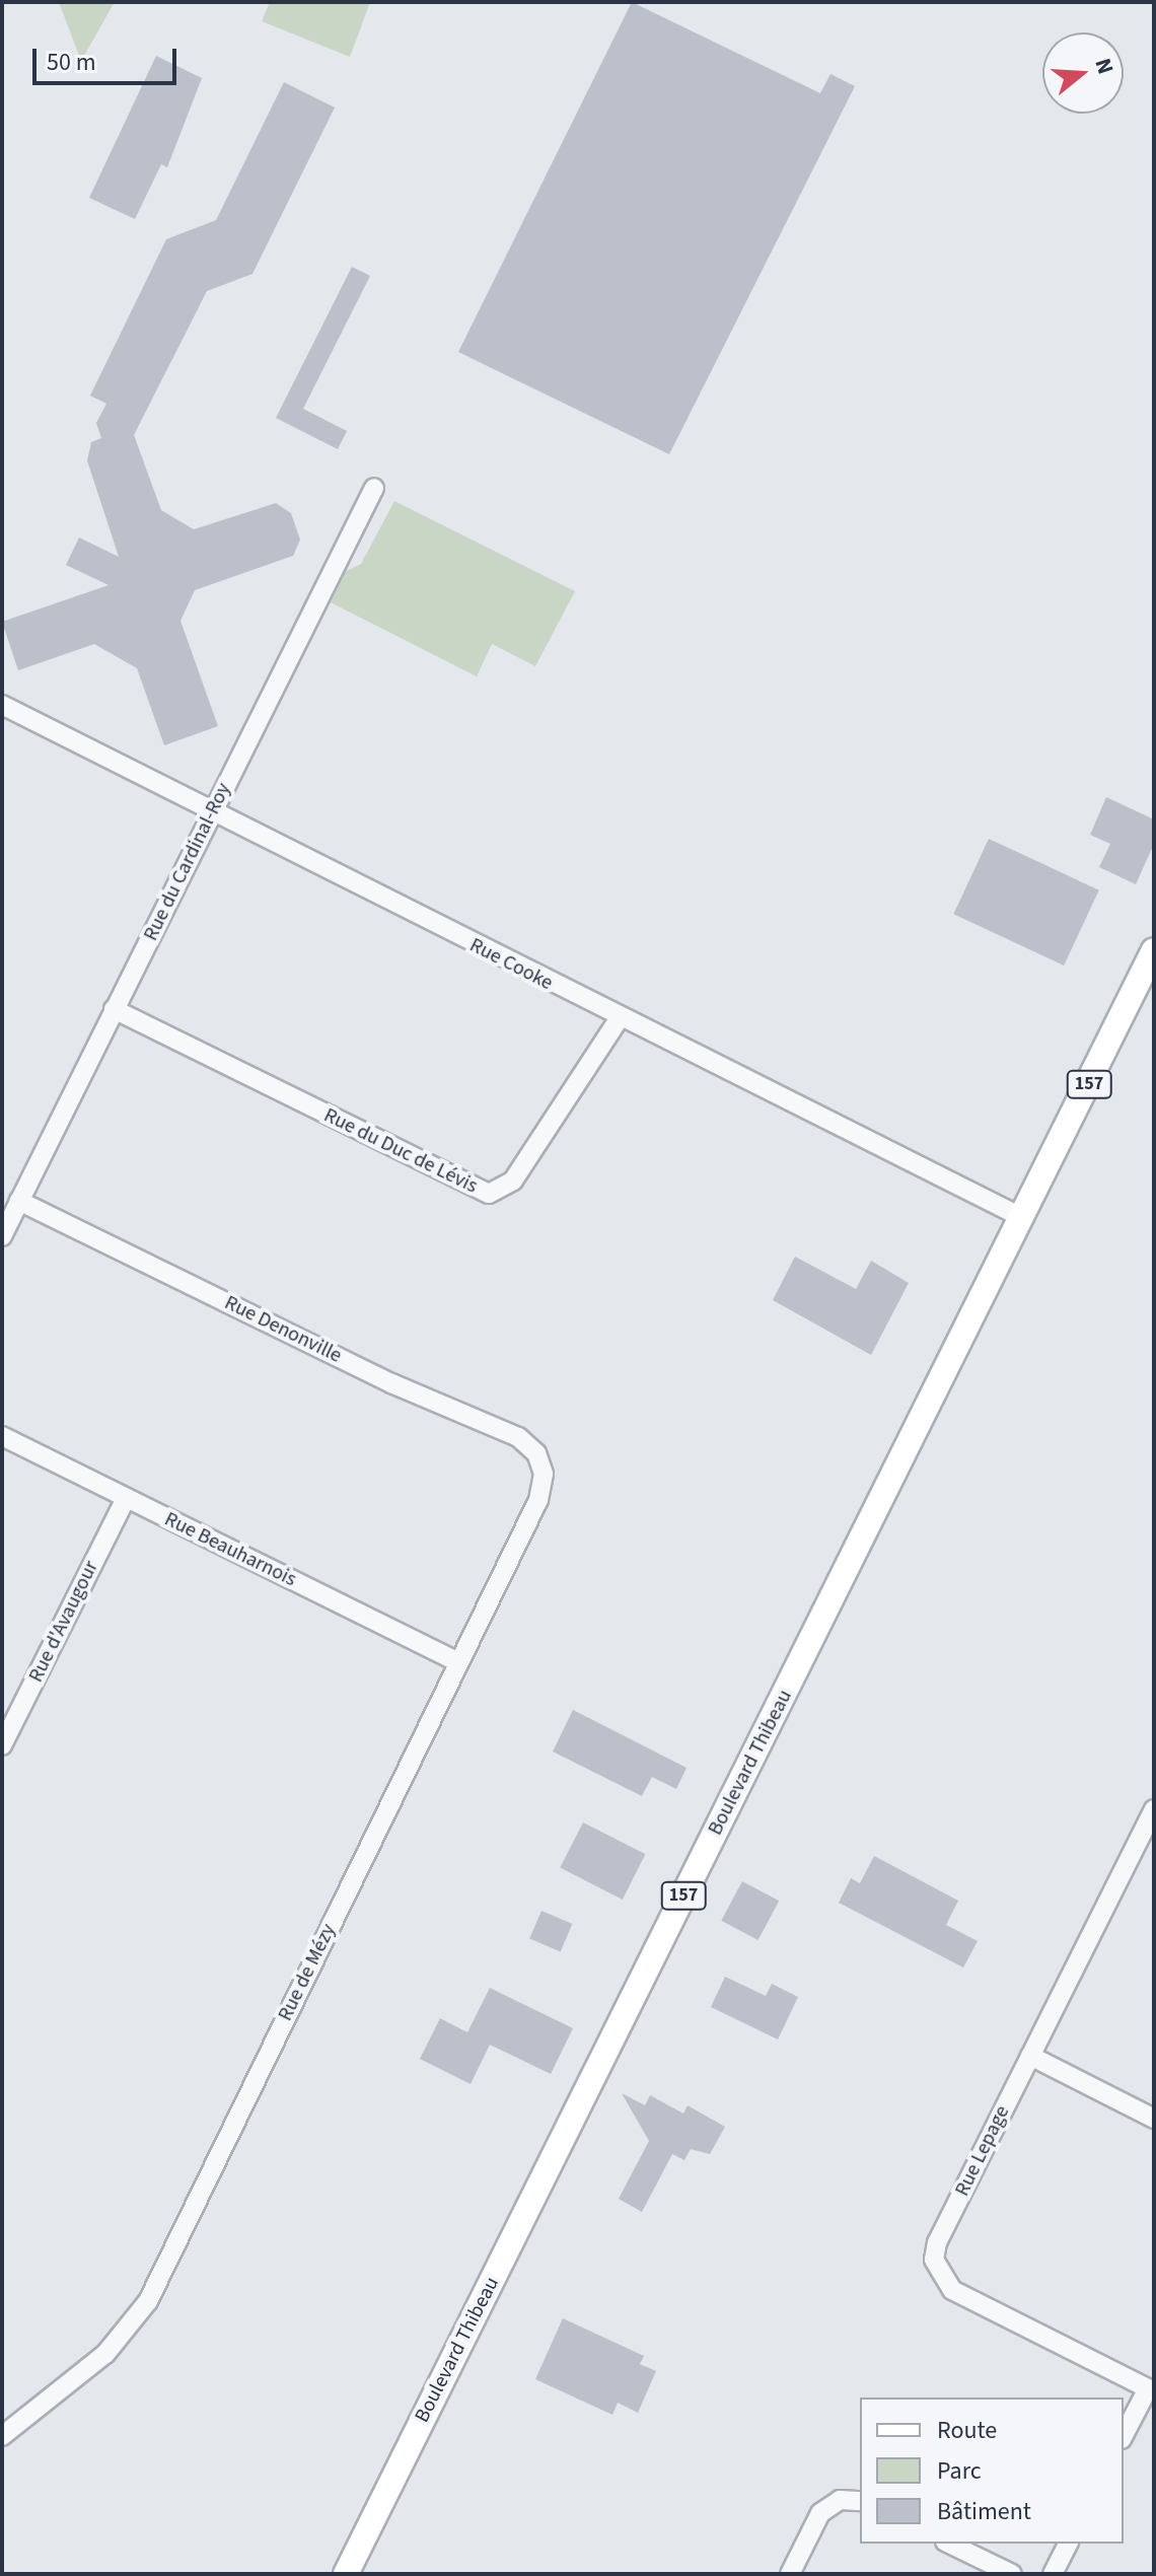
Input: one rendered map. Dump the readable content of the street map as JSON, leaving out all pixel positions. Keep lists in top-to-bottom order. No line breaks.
{"streets":{"main road":["157","Boulevard Thibeau"],"street":["Rue du Cardinal-Roy","Rue Cooke","Rue du Duc de Lévis","Rue Denonville","Rue Beauharnois","Rue d'Avaugour","Rue de Mézy","Rue Lepage"]},"crossings":[["Rue du Cardinal-Roy","Rue Cooke"],["Rue du Cardinal-Roy","Rue du Duc de Lévis"],["Rue du Cardinal-Roy","Rue Denonville"],["Rue Cooke","Rue du Duc de Lévis"],["Rue Cooke","Boulevard Thibeau"],["Rue Denonville","Rue de Mézy"],["Rue Beauharnois","Rue d'Avaugour"],["Rue Beauharnois","Rue de Mézy"]],"legend":["Route","Parc","Bâtiment"],"scale_bar":"50 m","north":"right"}
